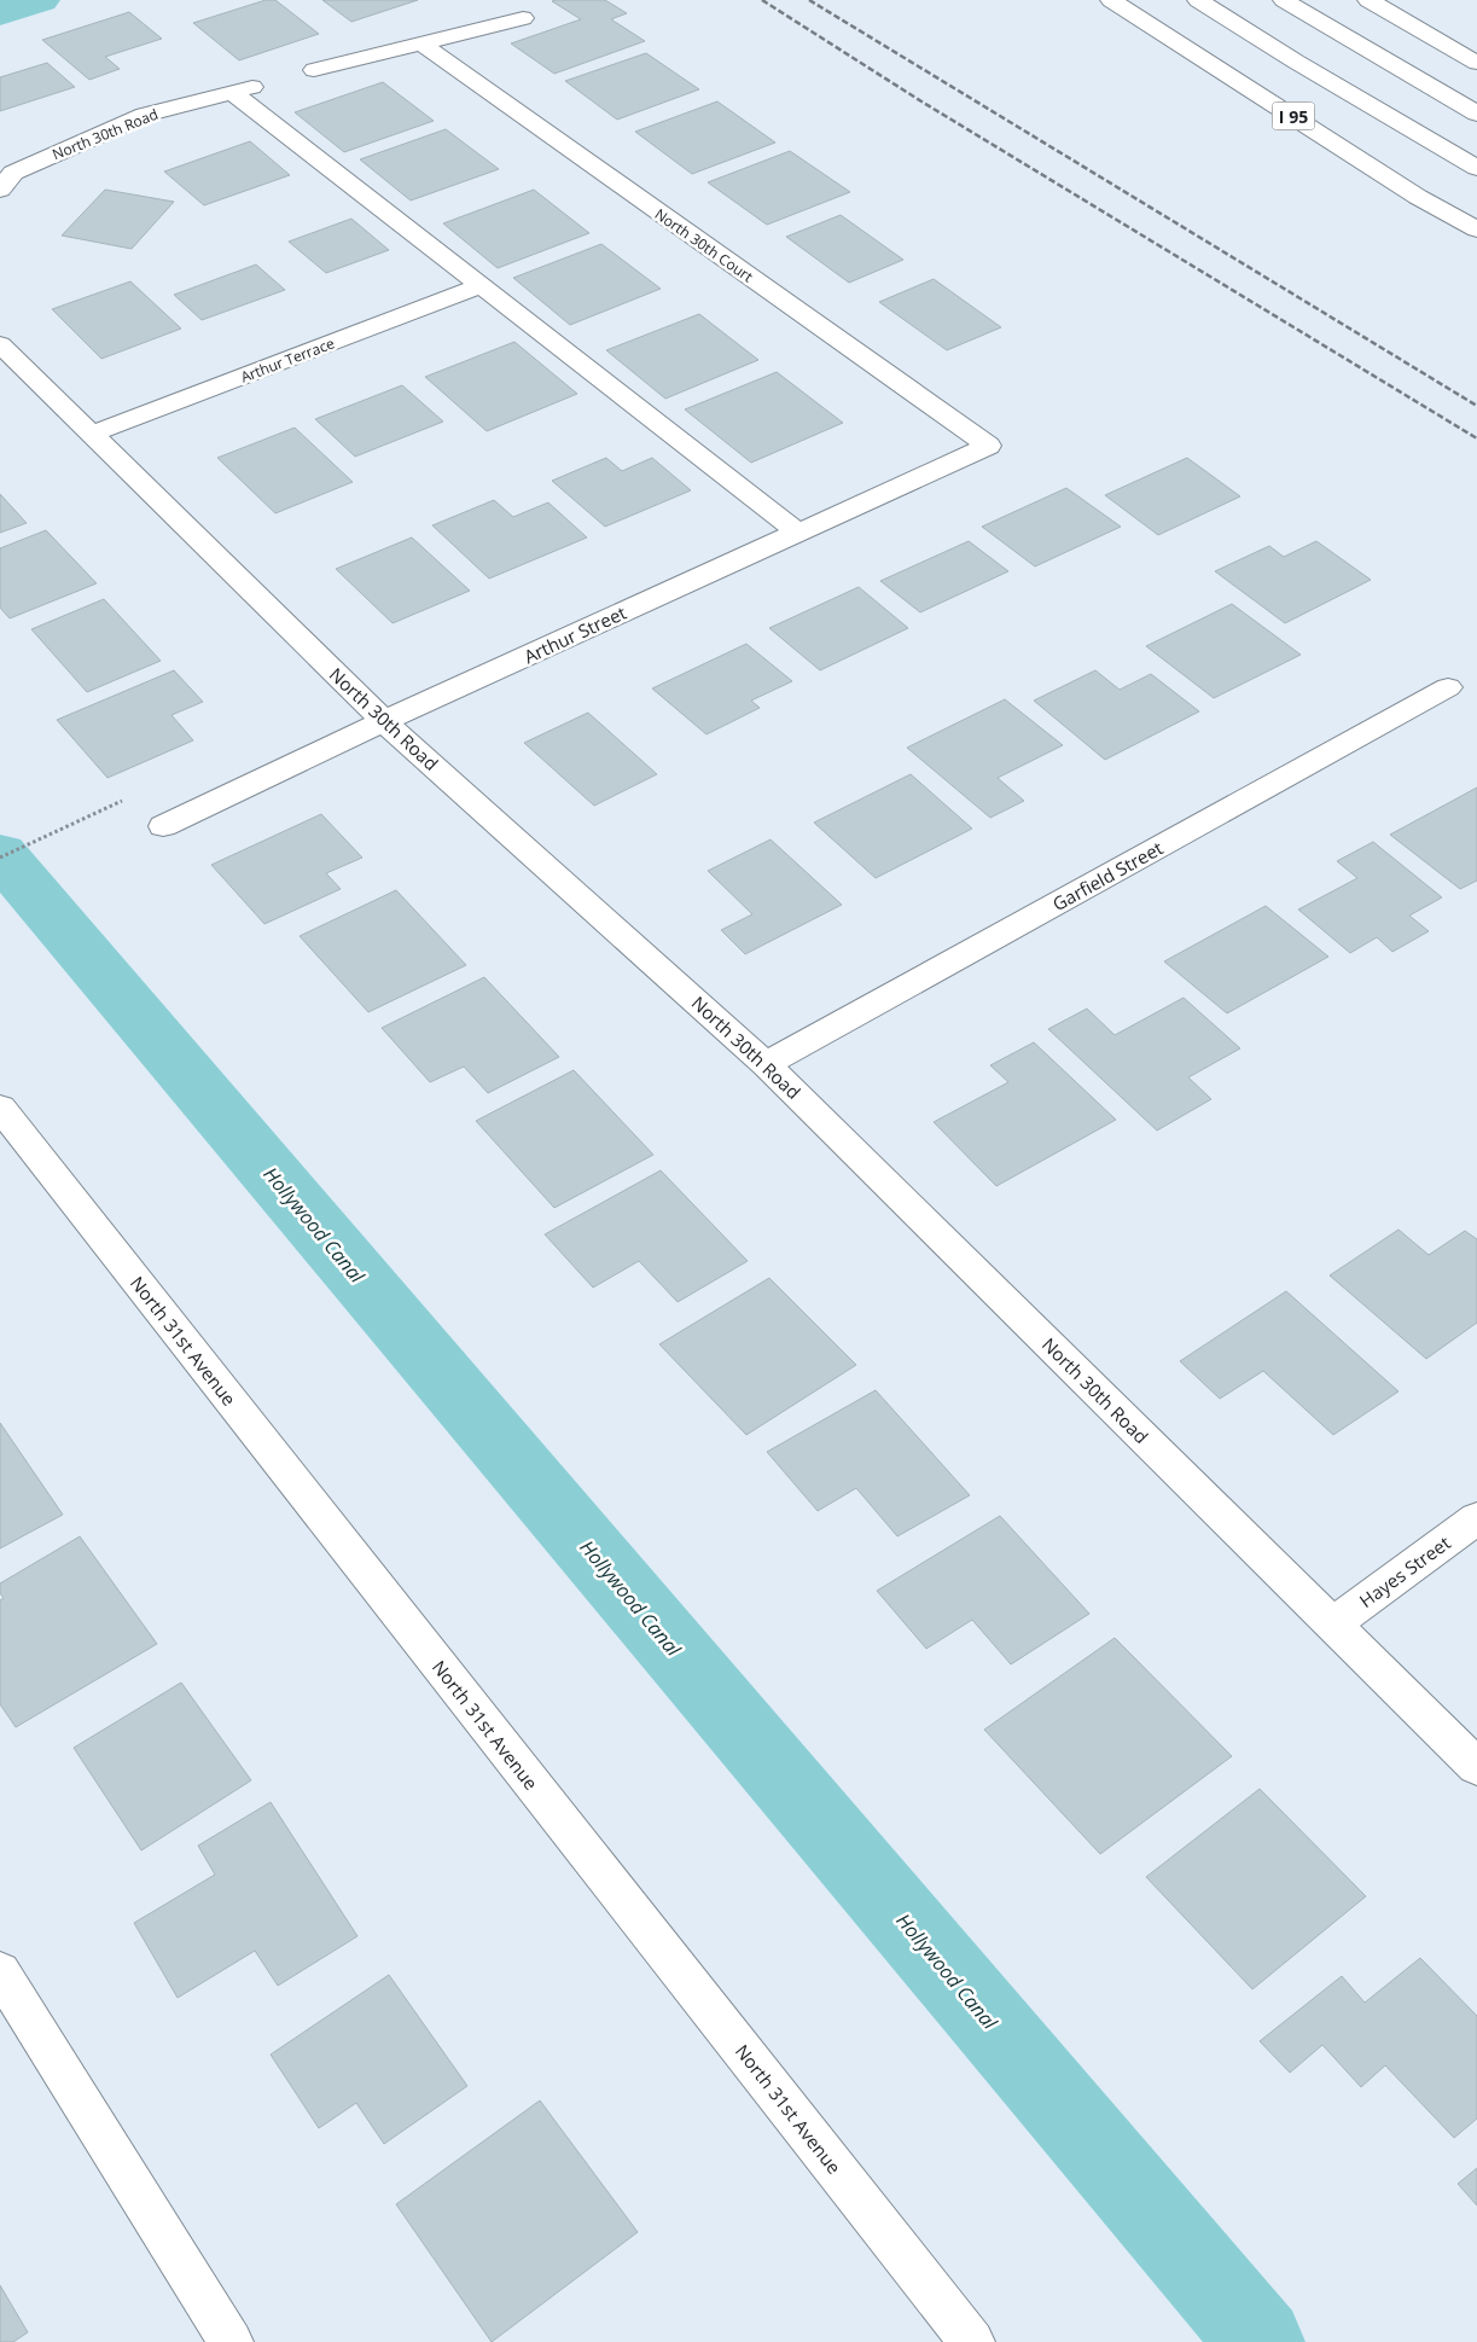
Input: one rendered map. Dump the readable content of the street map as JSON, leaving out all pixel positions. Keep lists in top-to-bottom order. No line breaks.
{"streets":{"main road":["I 95","North 30th Road","North 30th Court","Arthur Terrace","Arthur Street","Garfield Street","North 31st Avenue","Hayes Street"]},"crossings":[["North 30th Road","Arthur Terrace"],["North 30th Road","Arthur Street"],["North 30th Road","Garfield Street"],["North 30th Road","Hayes Street"],["North 30th Court","Arthur Street"]],"water":["Hollywood Canal"]}
